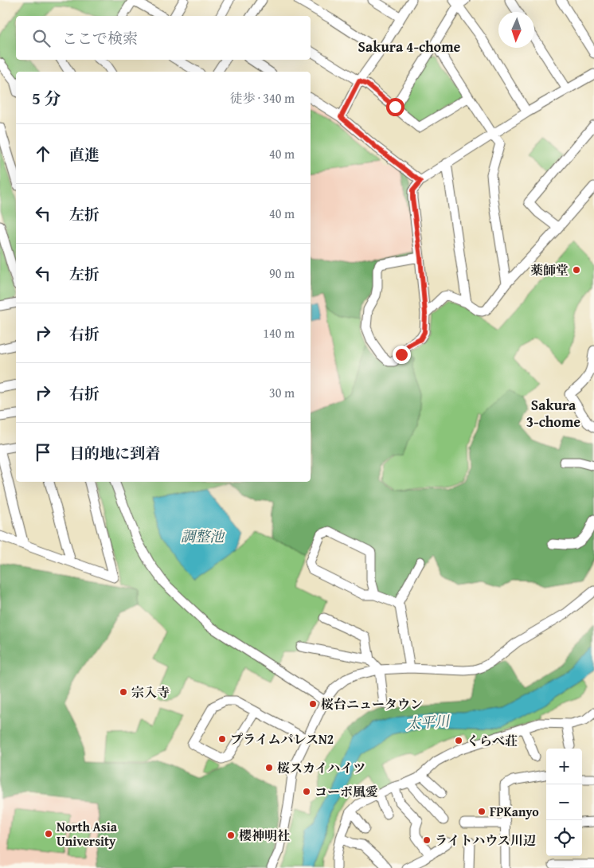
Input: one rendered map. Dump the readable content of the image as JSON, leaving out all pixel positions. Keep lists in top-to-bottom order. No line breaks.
{"districts":["Sakura 4-chome","Sakura 3-chome"],"water":["調整池","太平川"],"places":["薬師堂","宗入寺","桜台ニュータウン","プライムパレスN2","くらべ荘","桜スカイハイツ","コーポ風愛","FPKanyo","North Asia University","櫻神明社","ライトハウス川辺"],"north":"bottom","page":{"search":"ここで検索","heading":["5 分","徒歩 · 340 m"],"list":[["直進","40 m"],["左折","40 m"],["左折","90 m"],["右折","140 m"],["右折","30 m"],"目的地に到着"],"map_buttons":["+","−"]}}
